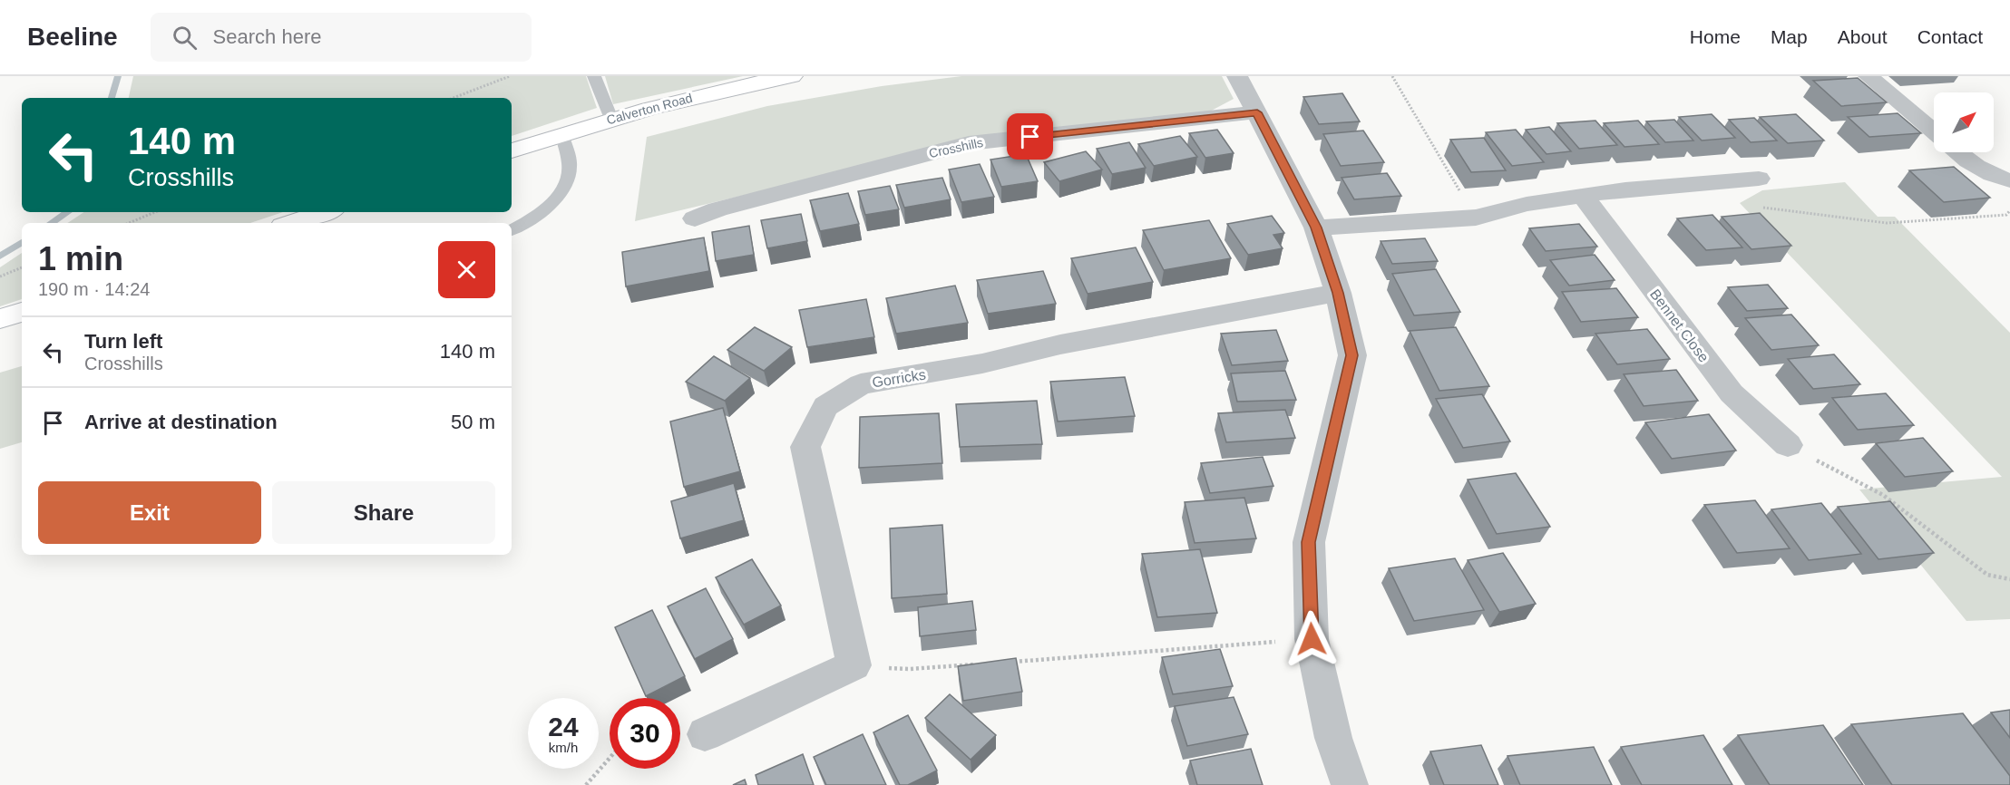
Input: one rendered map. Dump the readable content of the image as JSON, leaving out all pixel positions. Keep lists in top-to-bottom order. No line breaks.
{"streets":{"street":["Calverton Road","Crosshills","Bennet Close","Gorricks"]},"north":"top right","page":{"header":"Beeline","search":"Search here","nav":["Home","Map","About","Contact"],"turn":["140 m","Crosshills"],"heading":["1 min","190 m · 14:24"],"list":[{"name":"Turn left","note":"Crosshills","value":"140 m"},{"name":"Arrive at destination","value":"50 m"}],"buttons":["Exit","Share"],"speed":"24 km/h","limit":"30"}}
